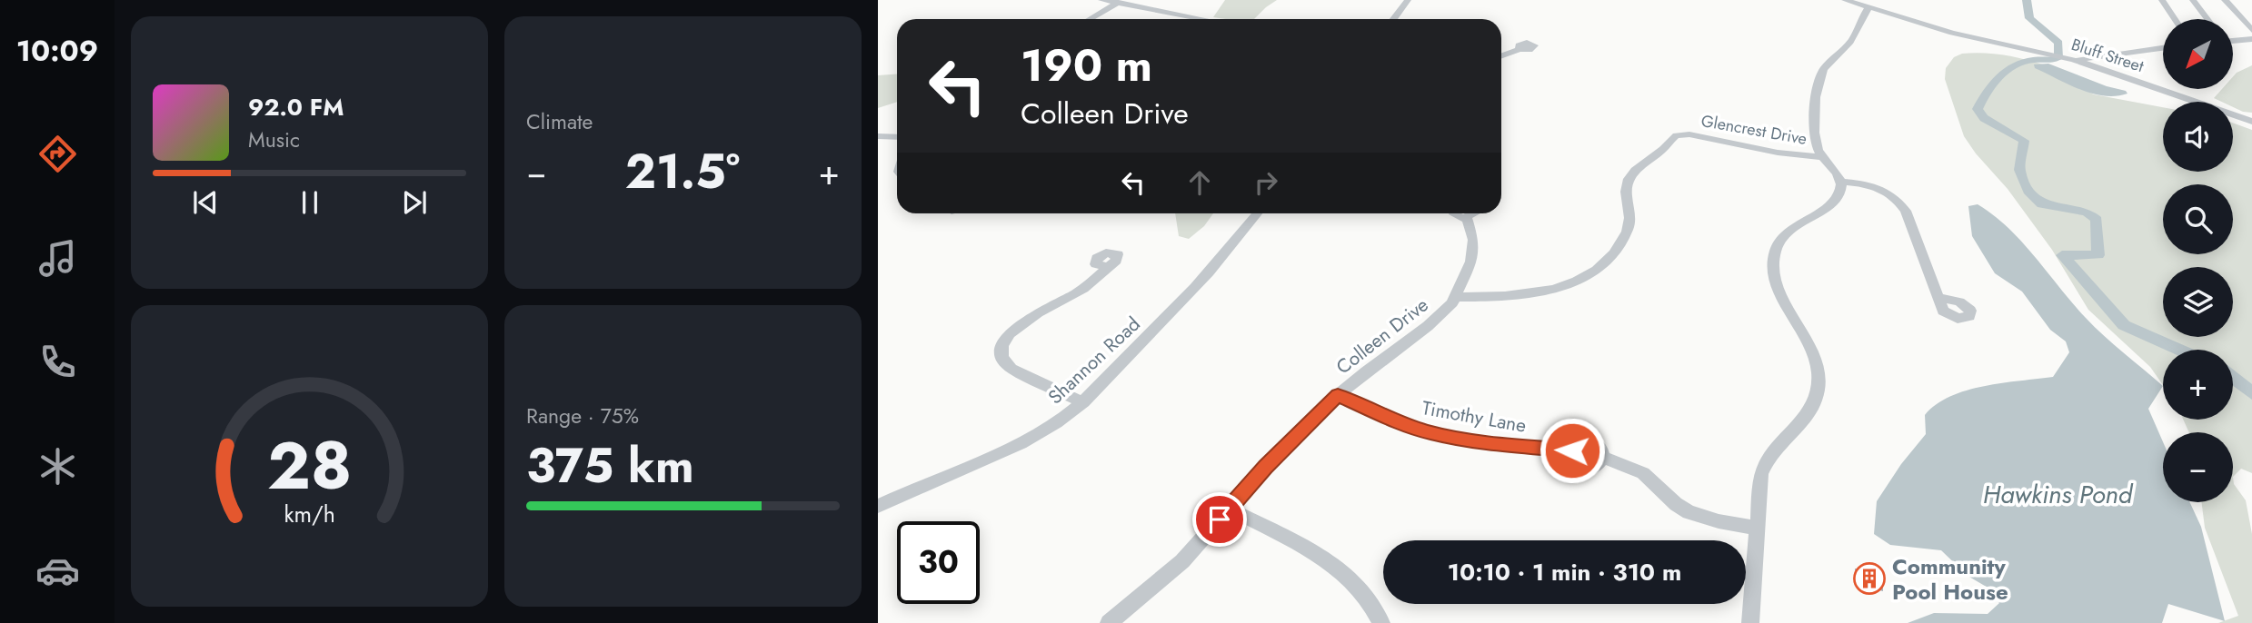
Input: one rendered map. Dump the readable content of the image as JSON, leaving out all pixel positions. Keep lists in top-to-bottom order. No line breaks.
{"streets":{"street":["Bluff Street","Glencrest Drive","Colleen Drive","Shannon Road","Timothy Lane"]},"crossings":[["Glencrest Drive","Colleen Drive"],["Colleen Drive","Timothy Lane"]],"water":["Hawkins Pond"],"places":{"building":["Community Pool House"]},"north":"bottom left","page":{"tabs":"10:09","tile":["Climate",["Range · 75%","375 km"]],"map_buttons":["+","−"],"turn":["190 m","Colleen Drive"],"song":["92.0 FM","Music"],"heat":["−","21.5°","+"],"limit":"30","trip":"10:10 · 1 min · 310 m","gauge":["28","km/h"]}}
